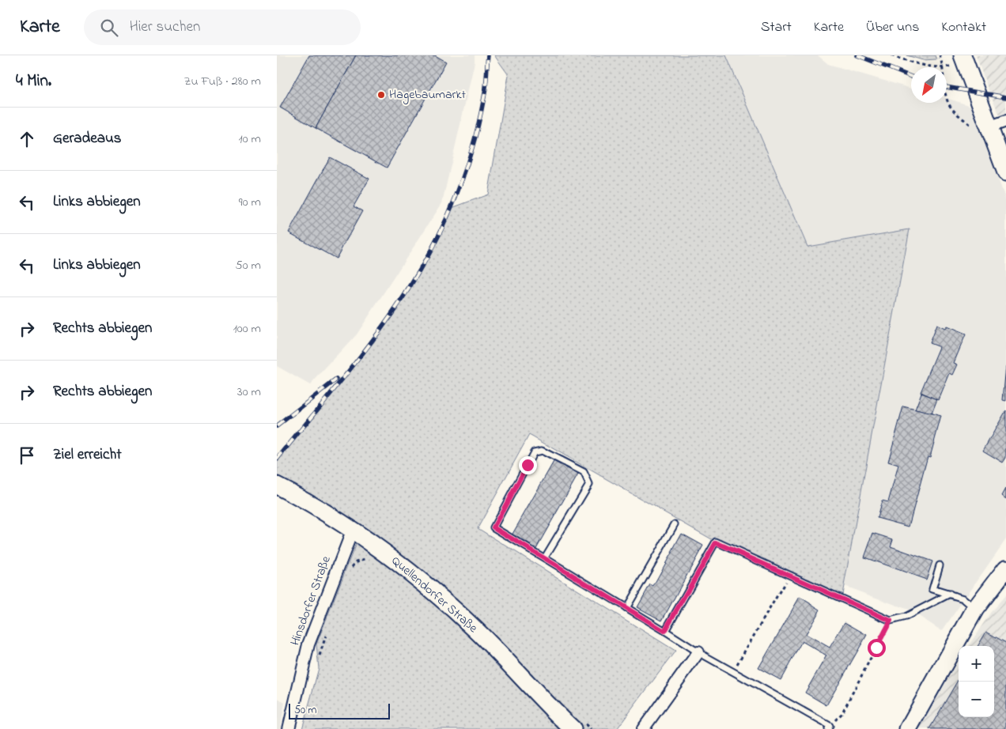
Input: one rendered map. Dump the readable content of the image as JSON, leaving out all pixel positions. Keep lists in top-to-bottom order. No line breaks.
{"streets":{"main road":["Quellendorfer Straße"],"street":["Hinsdorfer Straße"]},"crossings":[["Quellendorfer Straße","Hinsdorfer Straße"]],"places":["Hagebaumarkt"],"scale_bar":"50 m","north":"bottom left","page":{"header":"Karte","search":"Hier suchen","nav":["Start","Karte","Über uns","Kontakt"],"heading":["4 Min.","Zu Fuß · 280 m"],"list":[["Geradeaus","10 m"],["Links abbiegen","90 m"],["Links abbiegen","50 m"],["Rechts abbiegen","100 m"],["Rechts abbiegen","30 m"],"Ziel erreicht"],"map_buttons":["+","−"],"scale":"50 m"}}
